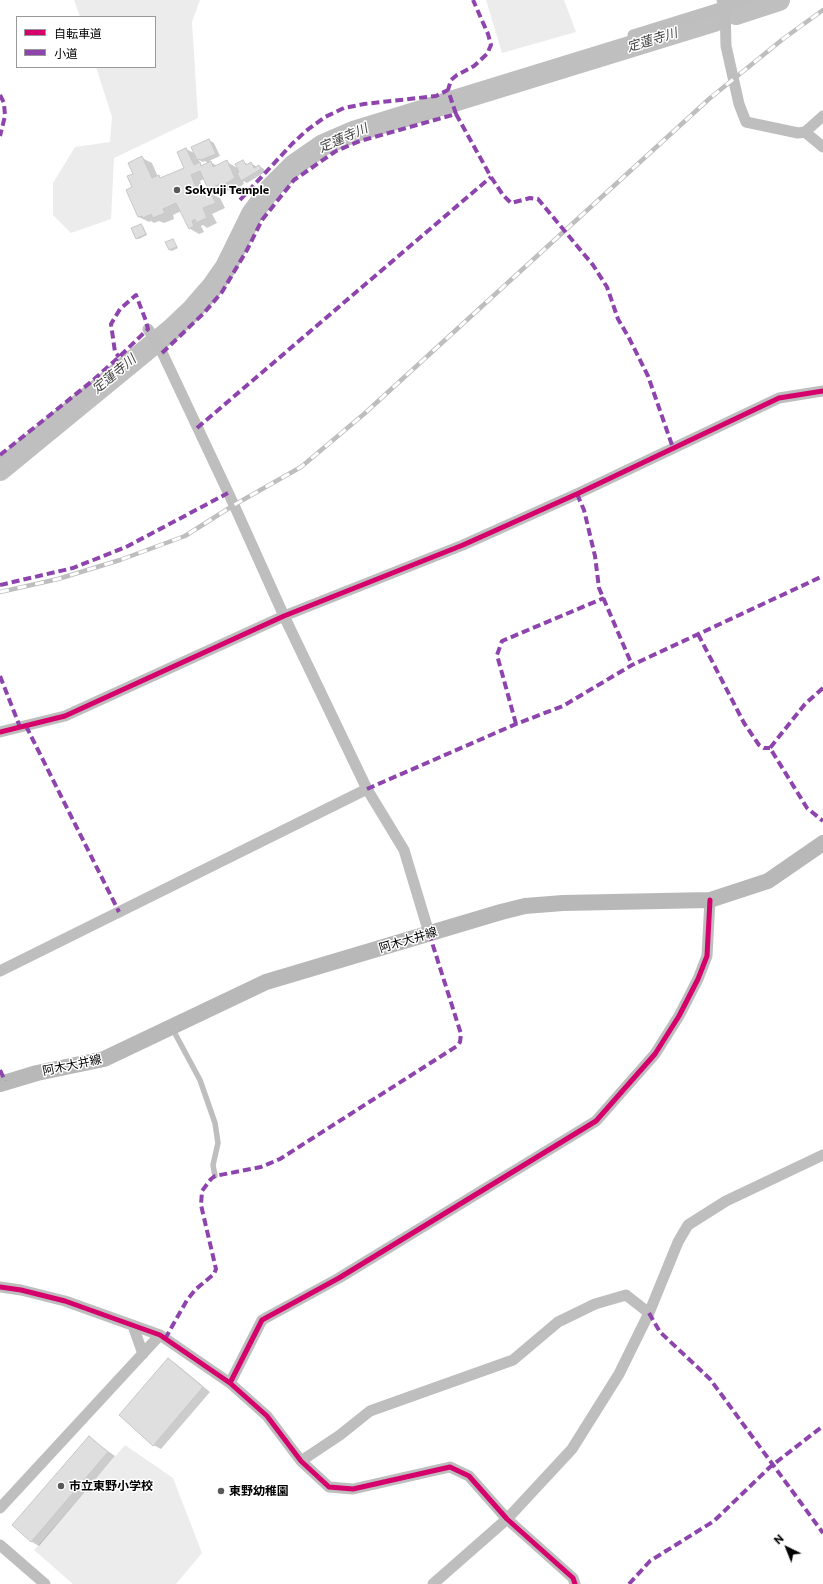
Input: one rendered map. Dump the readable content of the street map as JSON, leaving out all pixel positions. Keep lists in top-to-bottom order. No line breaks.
{"streets":{"main road":["阿木大井線"]},"water":["定蓮寺川"],"places":["Sokyuji Temple","市立東野小学校","東野幼稚園"],"legend":["自転車道","小道"],"north":"top left"}
